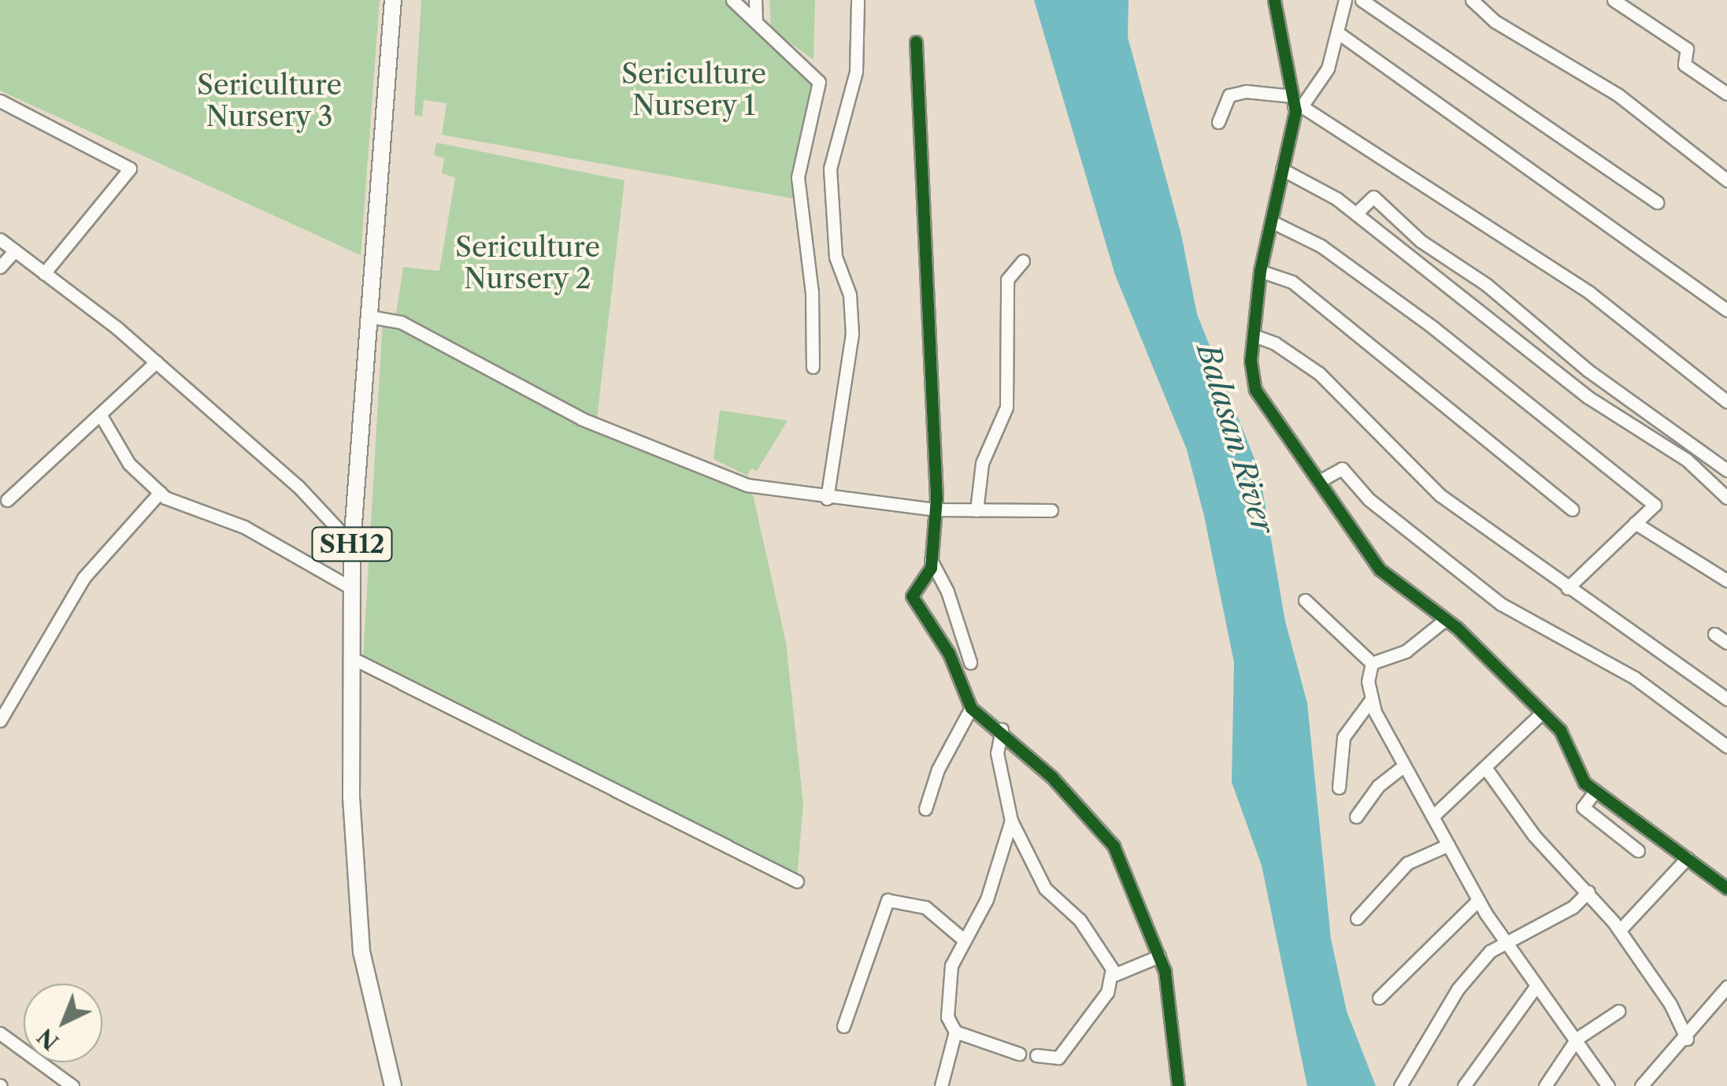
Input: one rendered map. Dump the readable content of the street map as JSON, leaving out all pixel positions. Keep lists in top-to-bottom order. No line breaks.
{"streets":{"main road":["SH12"]},"water":["Balasan River"],"parks":["Sericulture Nursery 1","Sericulture Nursery 3","Sericulture Nursery 2"],"north":"bottom left"}
